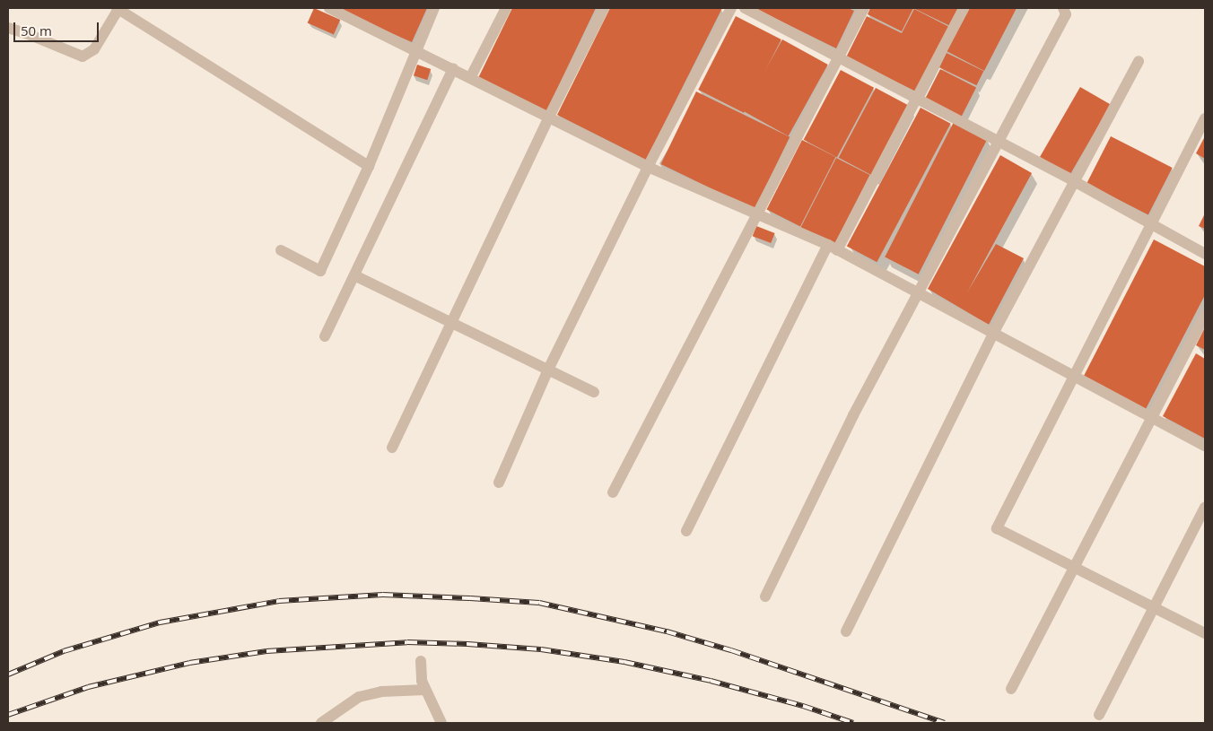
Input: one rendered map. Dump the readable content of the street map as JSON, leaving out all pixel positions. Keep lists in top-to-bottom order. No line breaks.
{"scale_bar":"50 m"}
